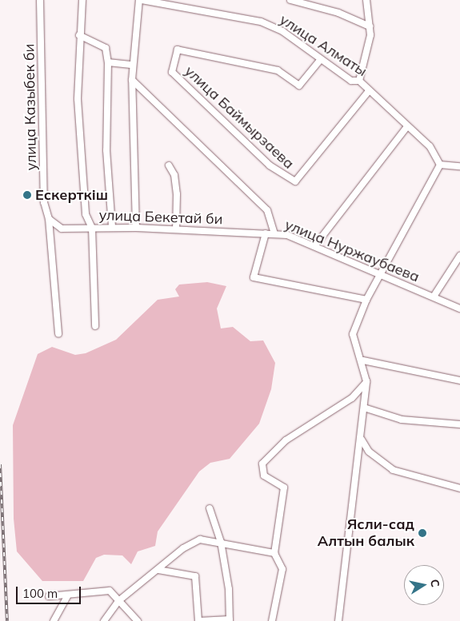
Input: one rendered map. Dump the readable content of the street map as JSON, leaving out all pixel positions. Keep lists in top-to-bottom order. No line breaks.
{"streets":{"street":["улица Алматы","улица Казыбек би","улица Баймырзаева","улица Бекетай би","улица Нуржаубаева"]},"crossings":[["улица Алматы","улица Баймырзаева"],["улица Казыбек би","улица Бекетай би"],["улица Бекетай би","улица Нуржаубаева"]],"places":["Ескерткіш","Ясли-сад Алтын балык"],"scale_bar":"100 m","north":"right"}
